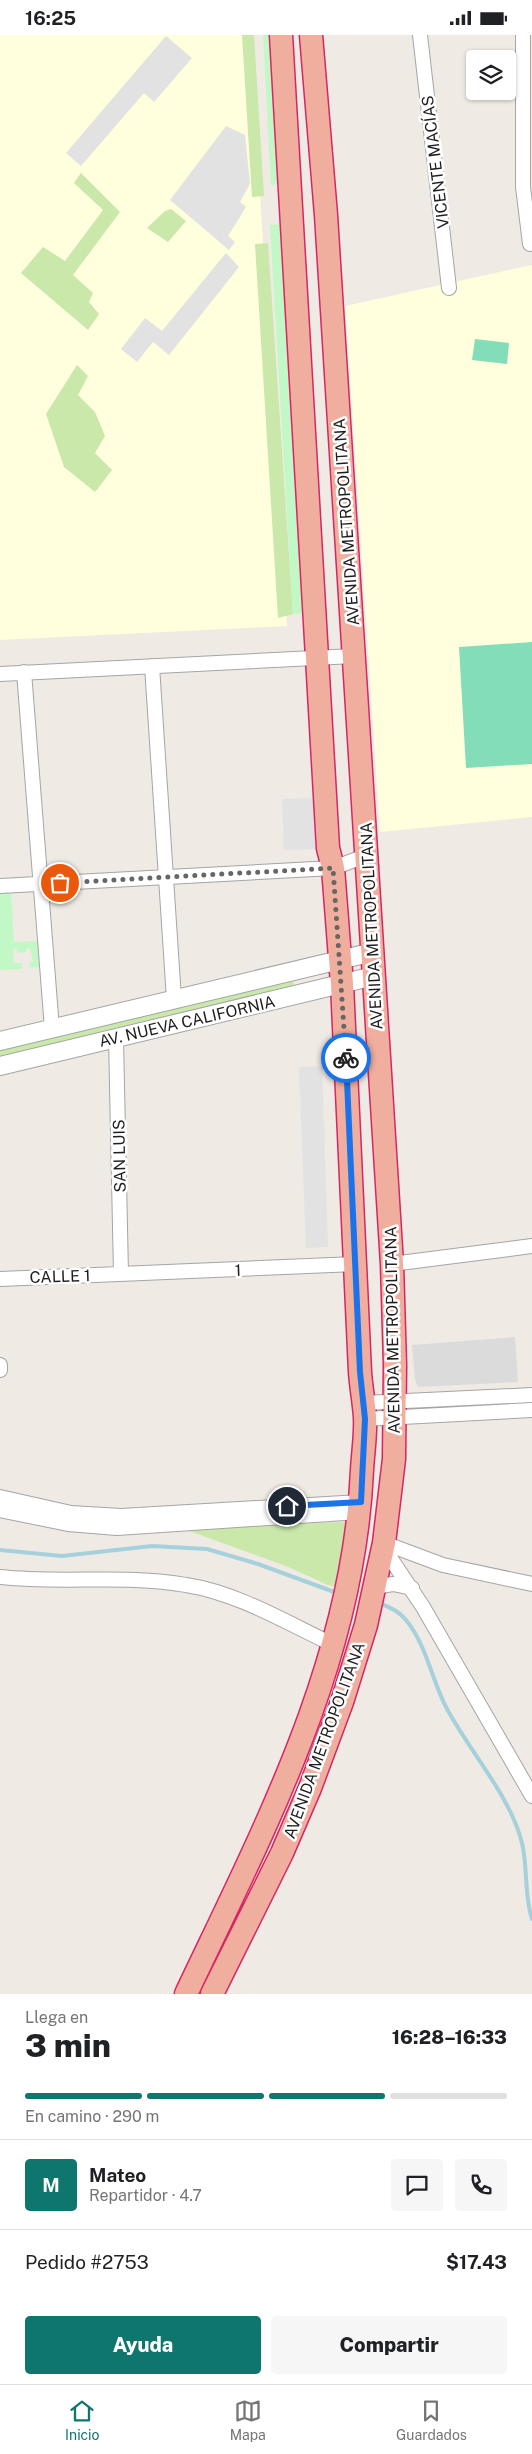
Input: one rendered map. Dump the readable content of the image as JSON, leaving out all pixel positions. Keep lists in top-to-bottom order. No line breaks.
{"streets":{"highway":["AVENIDA METROPOLITANA"],"street":["VICENTE MACÍAS","AV. NUEVA CALIFORNIA","SAN LUIS","1","CALLE 1"]},"crossings":[["AVENIDA METROPOLITANA","AV. NUEVA CALIFORNIA"],["AV. NUEVA CALIFORNIA","SAN LUIS"],["SAN LUIS","1"],["SAN LUIS","CALLE 1"],["1","CALLE 1"]],"page":{"status":"16:25","heading":["3 min","Llega en","16:28–16:33"],"panel":["Mateo","Repartidor · 4.7","Pedido #2753","$17.43"],"bar":"En camino · 290 m","round":"M","buttons":["Ayuda","Compartir"],"tabs":["Inicio","Mapa","Guardados"]}}
